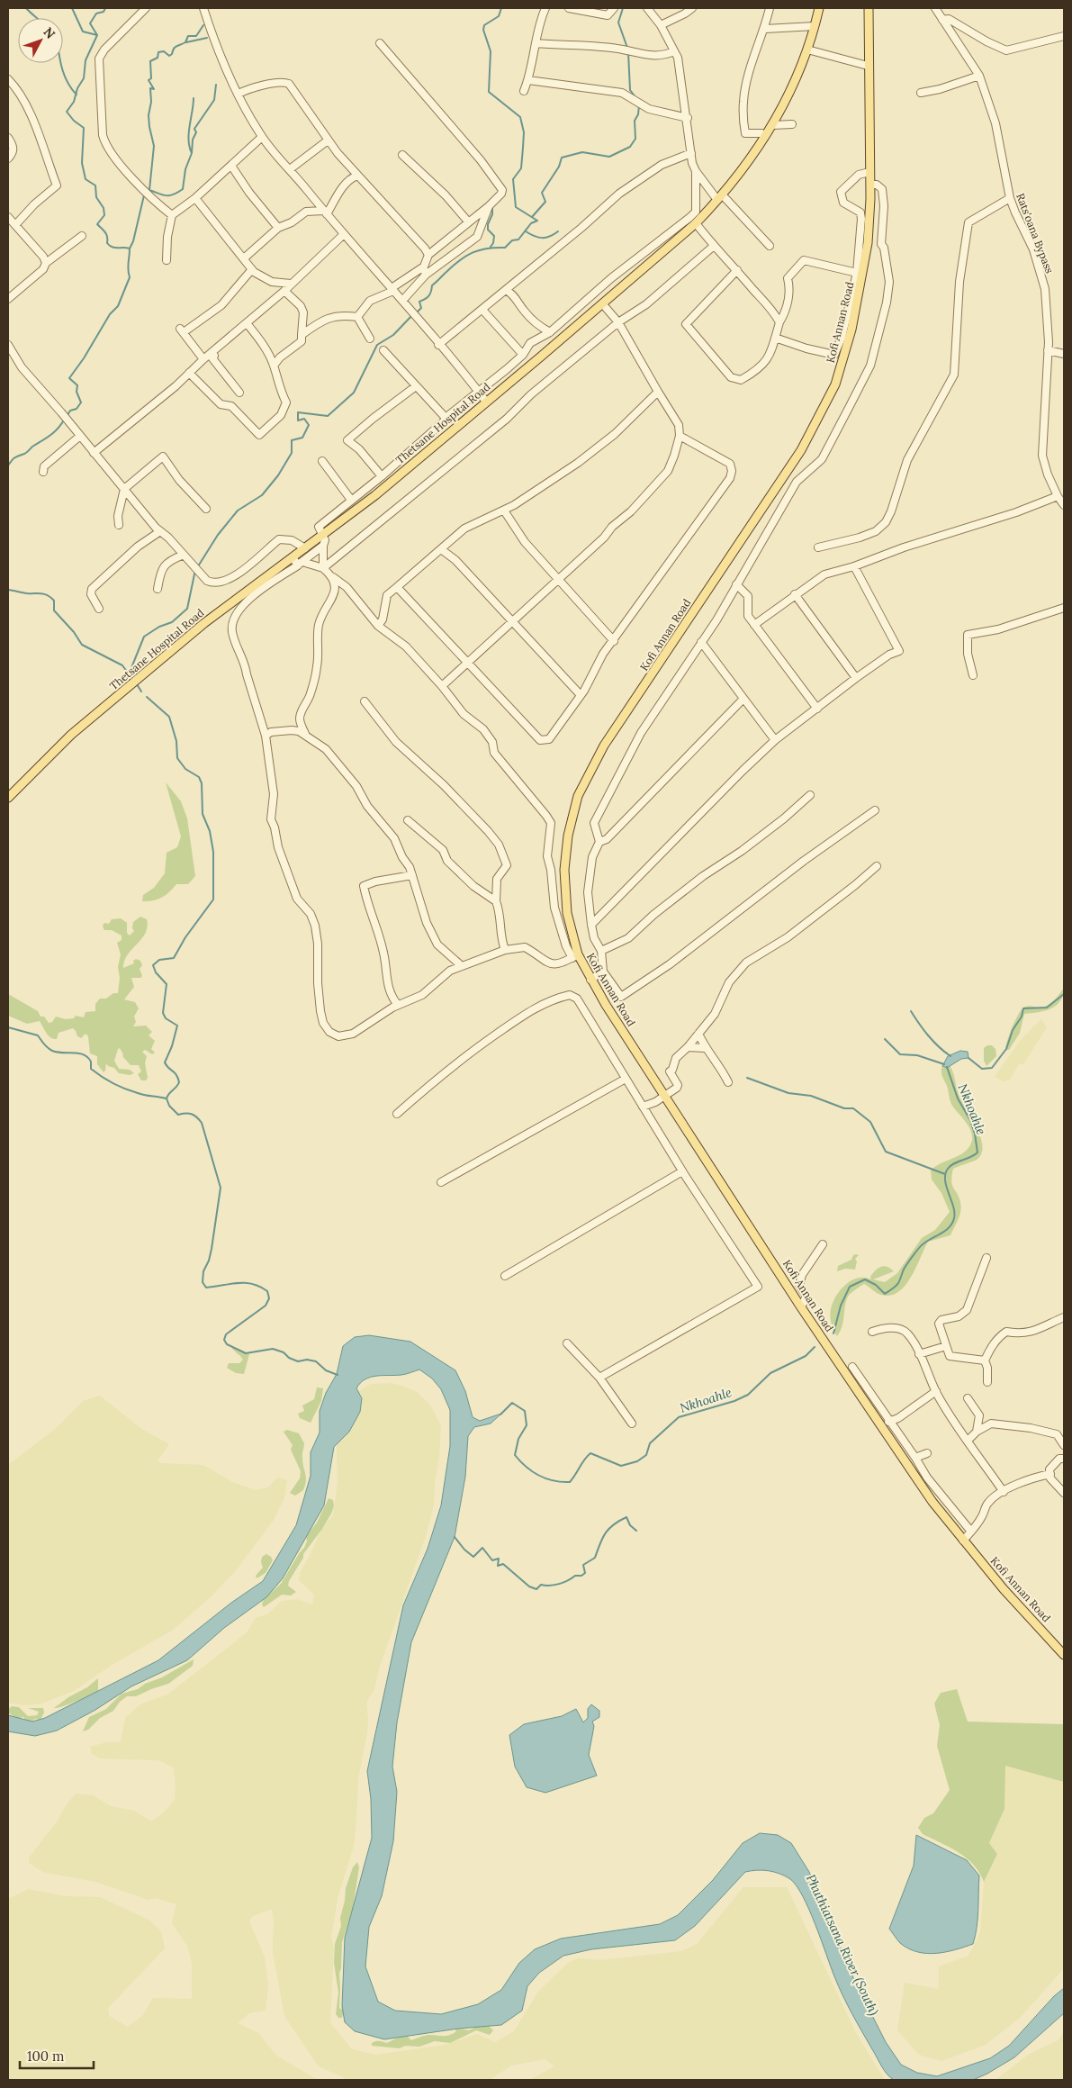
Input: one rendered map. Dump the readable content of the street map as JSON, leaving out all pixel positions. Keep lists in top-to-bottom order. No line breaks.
{"streets":{"main road":["Kofi Annan Road","Thetsane Hospital Road"],"street":["Rats'oana Bypass"]},"water":["Nkhoahle","Phuthiatsana River (South)"],"scale_bar":"100 m","north":"top right"}
